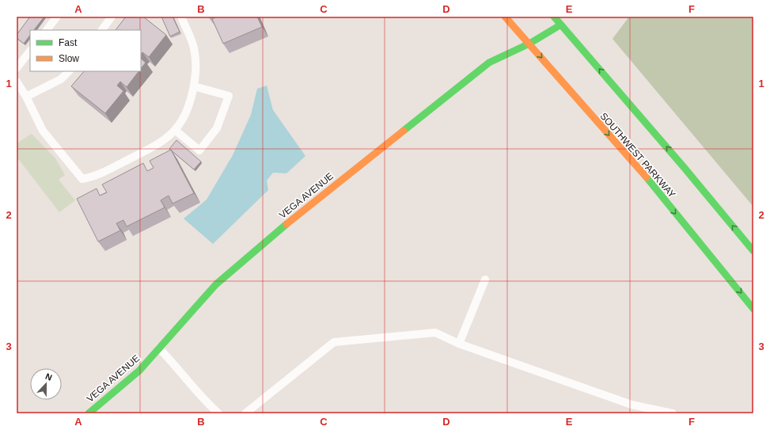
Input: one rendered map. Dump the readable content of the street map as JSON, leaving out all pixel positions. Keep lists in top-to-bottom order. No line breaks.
{"streets":{"main road":["SOUTHWEST PARKWAY","VEGA AVENUE"]},"crossings":[["SOUTHWEST PARKWAY","VEGA AVENUE"]],"legend":["Fast","Slow"],"north":"top","grid":{"columns":["A","B","C","D","E","F"],"rows":["1","2","3"]}}
